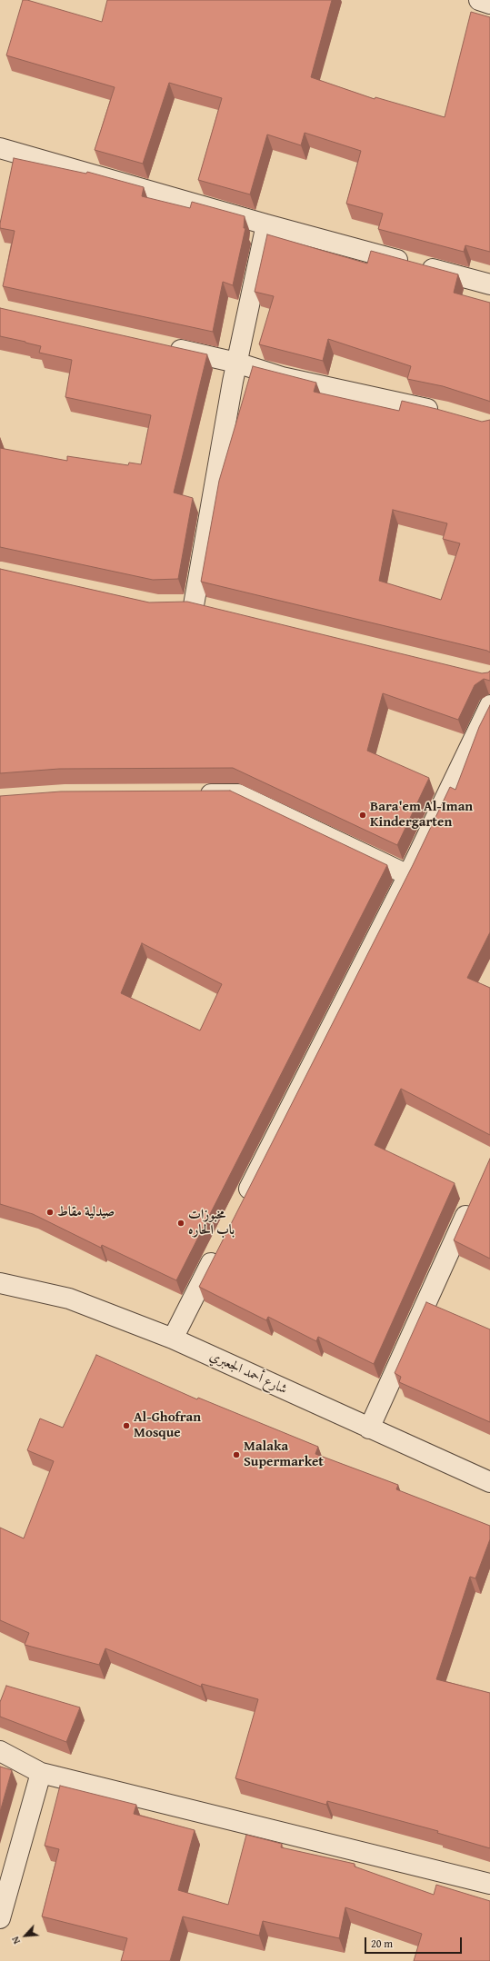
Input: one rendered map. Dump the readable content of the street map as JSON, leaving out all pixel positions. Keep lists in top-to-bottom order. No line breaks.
{"streets":{"street":["شارع أحمد الجعبري"]},"places":["Bara'em Al-Iman Kindergarten","صيدلية مقاط","مخبوزات باب الحاره","Al-Ghofran Mosque","Malaka Supermarket"],"scale_bar":"20 m","north":"bottom left"}
